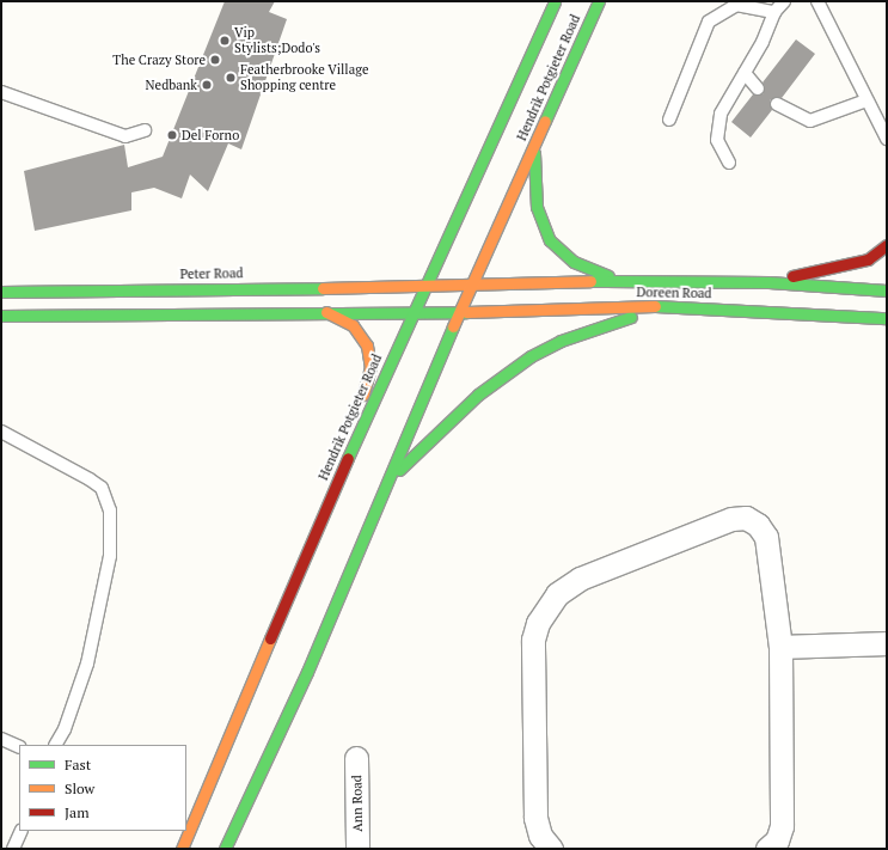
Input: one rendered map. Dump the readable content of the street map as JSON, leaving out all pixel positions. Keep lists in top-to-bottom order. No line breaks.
{"streets":{"main road":["Hendrik Potgieter Road","Peter Road","Doreen Road"],"street":["Ann Road"]},"crossings":[["Hendrik Potgieter Road","Peter Road"],["Hendrik Potgieter Road","Doreen Road"],["Peter Road","Doreen Road"]],"places":["Vip Stylists;Dodo's","The Crazy Store","Featherbrooke Village Shopping centre","Nedbank","Del Forno"],"legend":["Fast","Slow","Jam"]}
